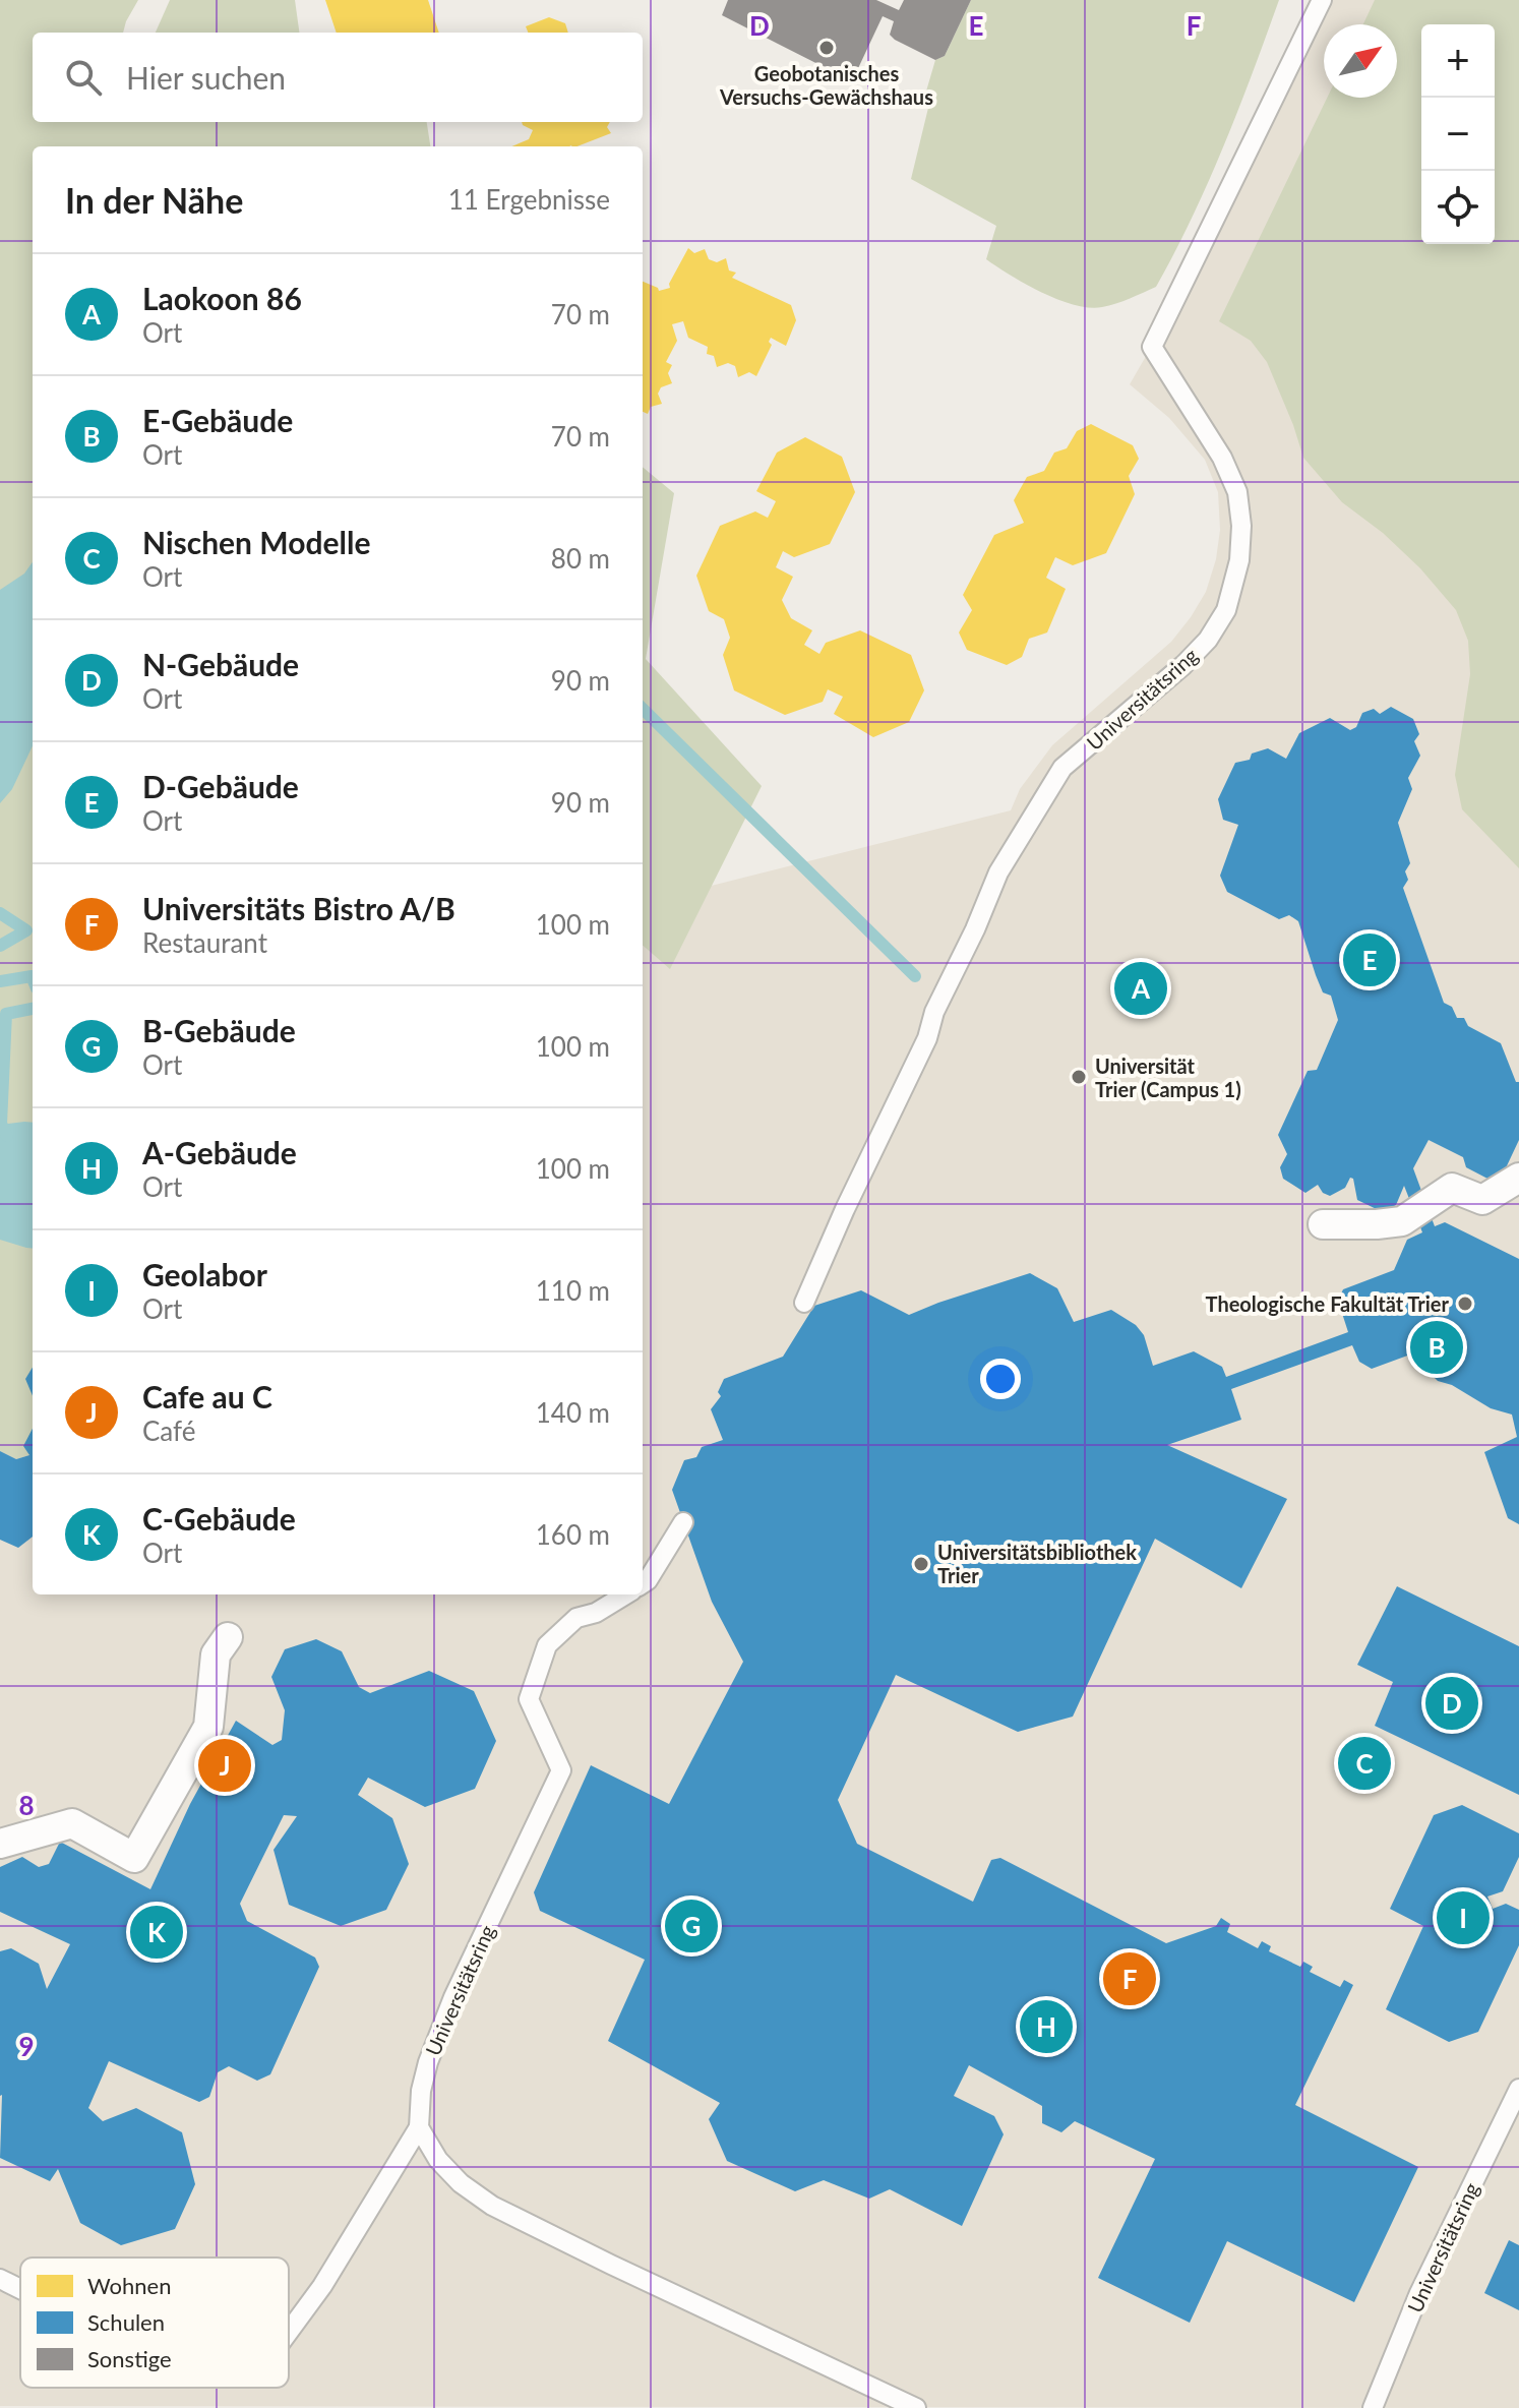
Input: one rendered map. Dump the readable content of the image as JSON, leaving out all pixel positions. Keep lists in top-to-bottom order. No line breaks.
{"streets":{"lane":["Universitätsring"]},"places":["Geobotanisches Versuchs-Gewächshaus","Universität Trier (Campus 1)","Theologische Fakultät Trier","Universitätsbibliothek Trier"],"legend":["Wohnen","Schulen","Sonstige"],"north":"top right","page":{"map_buttons":["+","−"],"search":"Hier suchen","heading":["In der Nähe","11 Ergebnisse"],"list":[{"mark":"A","name":"Laokoon 86","note":"Ort","value":"70 m"},{"mark":"B","name":"E-Gebäude","note":"Ort","value":"70 m"},{"mark":"C","name":"Nischen Modelle","note":"Ort","value":"80 m"},{"mark":"D","name":"N-Gebäude","note":"Ort","value":"90 m"},{"mark":"E","name":"D-Gebäude","note":"Ort","value":"90 m"},{"mark":"F","name":"Universitäts Bistro A/B","note":"Restaurant","value":"100 m"},{"mark":"G","name":"B-Gebäude","note":"Ort","value":"100 m"},{"mark":"H","name":"A-Gebäude","note":"Ort","value":"100 m"},{"mark":"I","name":"Geolabor","note":"Ort","value":"110 m"},{"mark":"J","name":"Cafe au C","note":"Café","value":"140 m"},{"mark":"K","name":"C-Gebäude","note":"Ort","value":"160 m"}],"pins":["E","A","B","D","C","J","I","G","K","F","H"]},"grid":{"columns":["D","E","F"],"rows":["8","9"]}}
